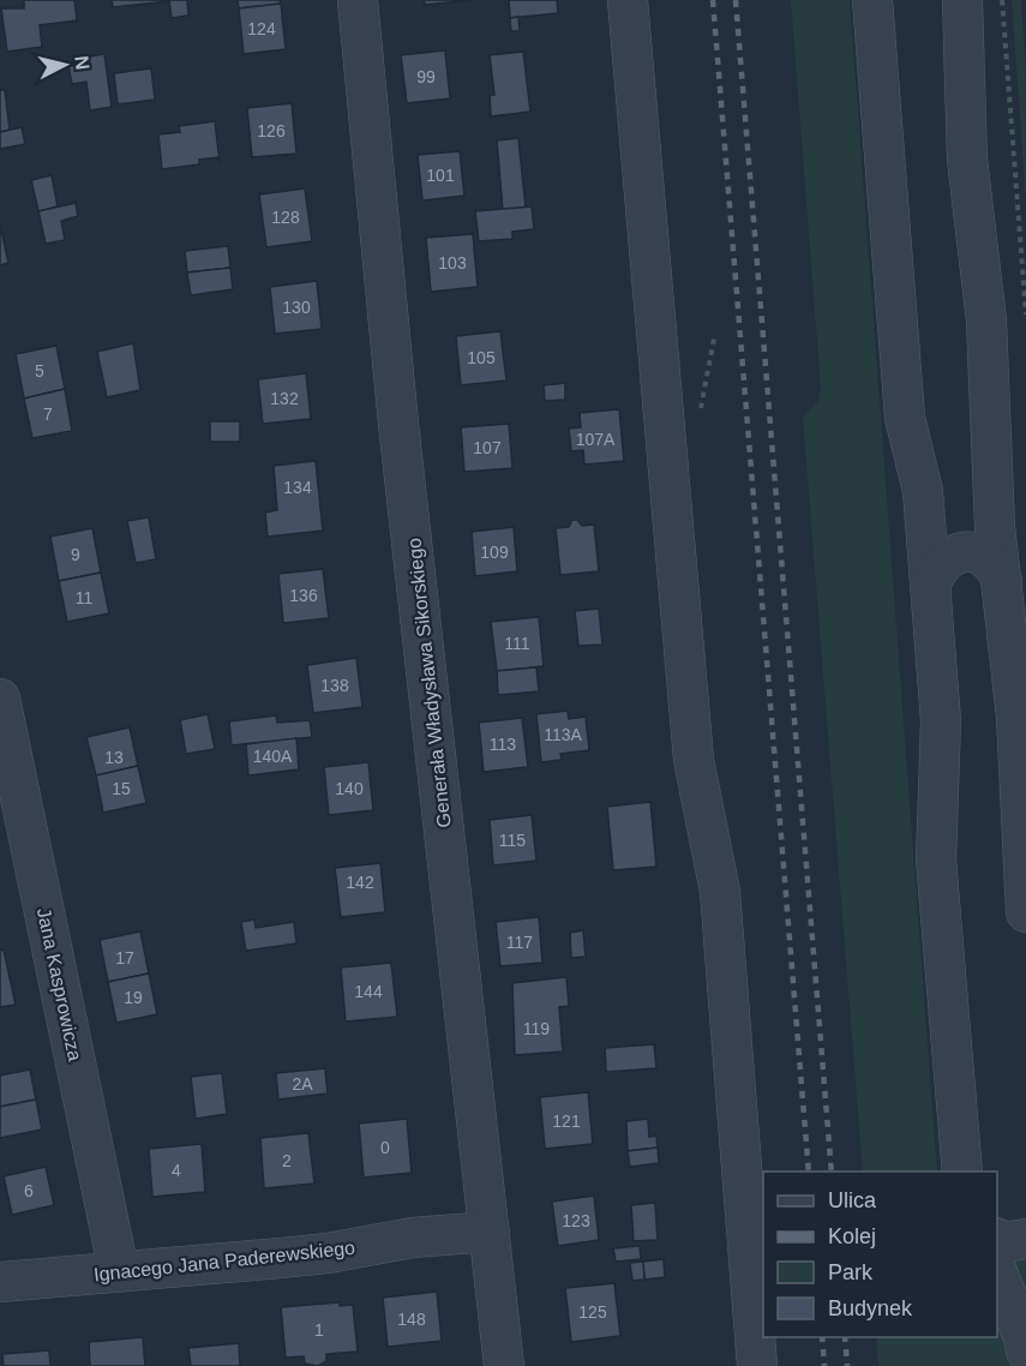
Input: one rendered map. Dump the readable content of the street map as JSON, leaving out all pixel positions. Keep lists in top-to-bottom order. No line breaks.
{"streets":{"street":["Generała Władysława Sikorskiego","Jana Kasprowicza","Ignacego Jana Paderewskiego"]},"crossings":[["Generała Władysława Sikorskiego","Ignacego Jana Paderewskiego"],["Jana Kasprowicza","Ignacego Jana Paderewskiego"]],"house_numbers":["124","99","126","101","128","103","130","105","5","132","7","107A","107","134","109","9","136","11","111","138","113A","113","140A","13","15","140","115","142","117","17","144","19","119","2A","121","0","2","4","6","123","125","148","1"],"legend":["Ulica","Kolej","Park","Budynek"],"north":"right"}
